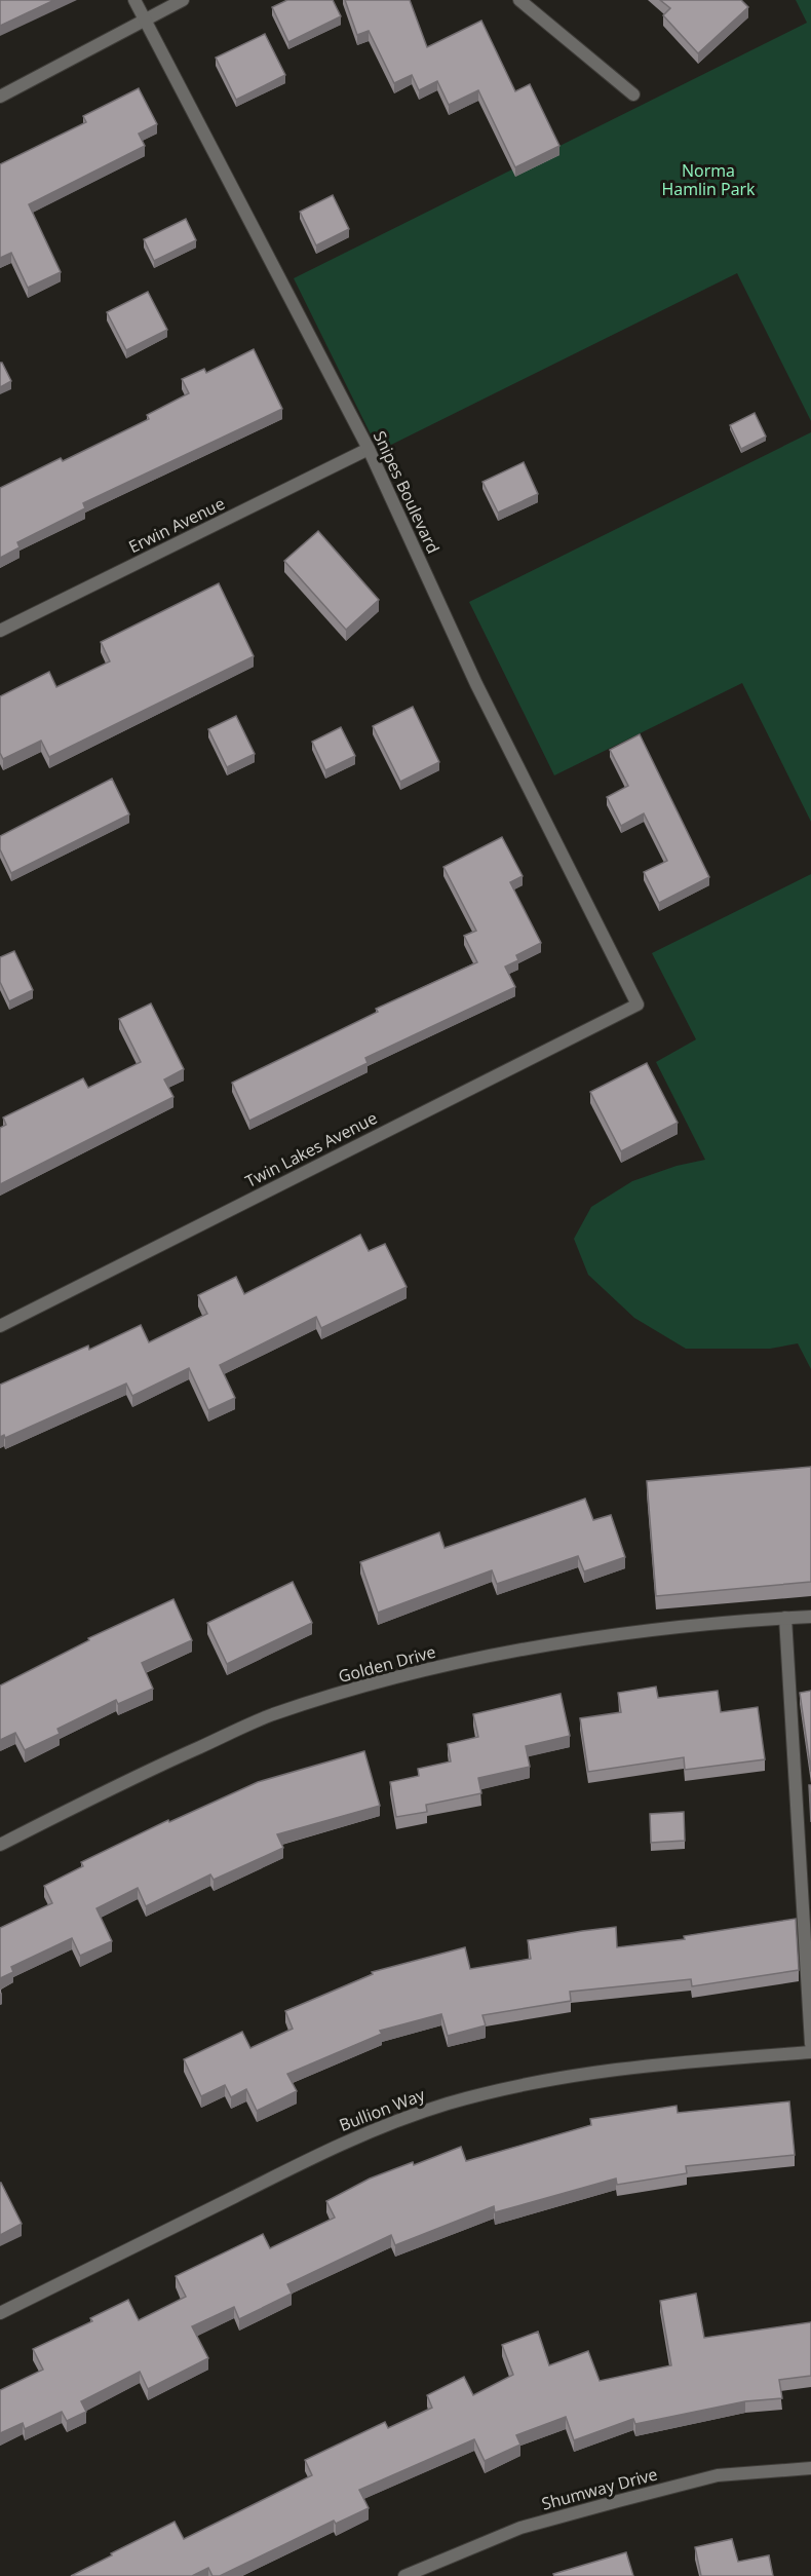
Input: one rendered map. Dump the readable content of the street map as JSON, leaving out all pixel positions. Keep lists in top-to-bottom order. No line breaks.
{"streets":{"street":["Snipes Boulevard","Erwin Avenue","Twin Lakes Avenue","Golden Drive","Bullion Way","Shumway Drive"]},"crossings":[["Snipes Boulevard","Erwin Avenue"],["Snipes Boulevard","Twin Lakes Avenue"]],"parks":["Norma Hamlin Park"]}
